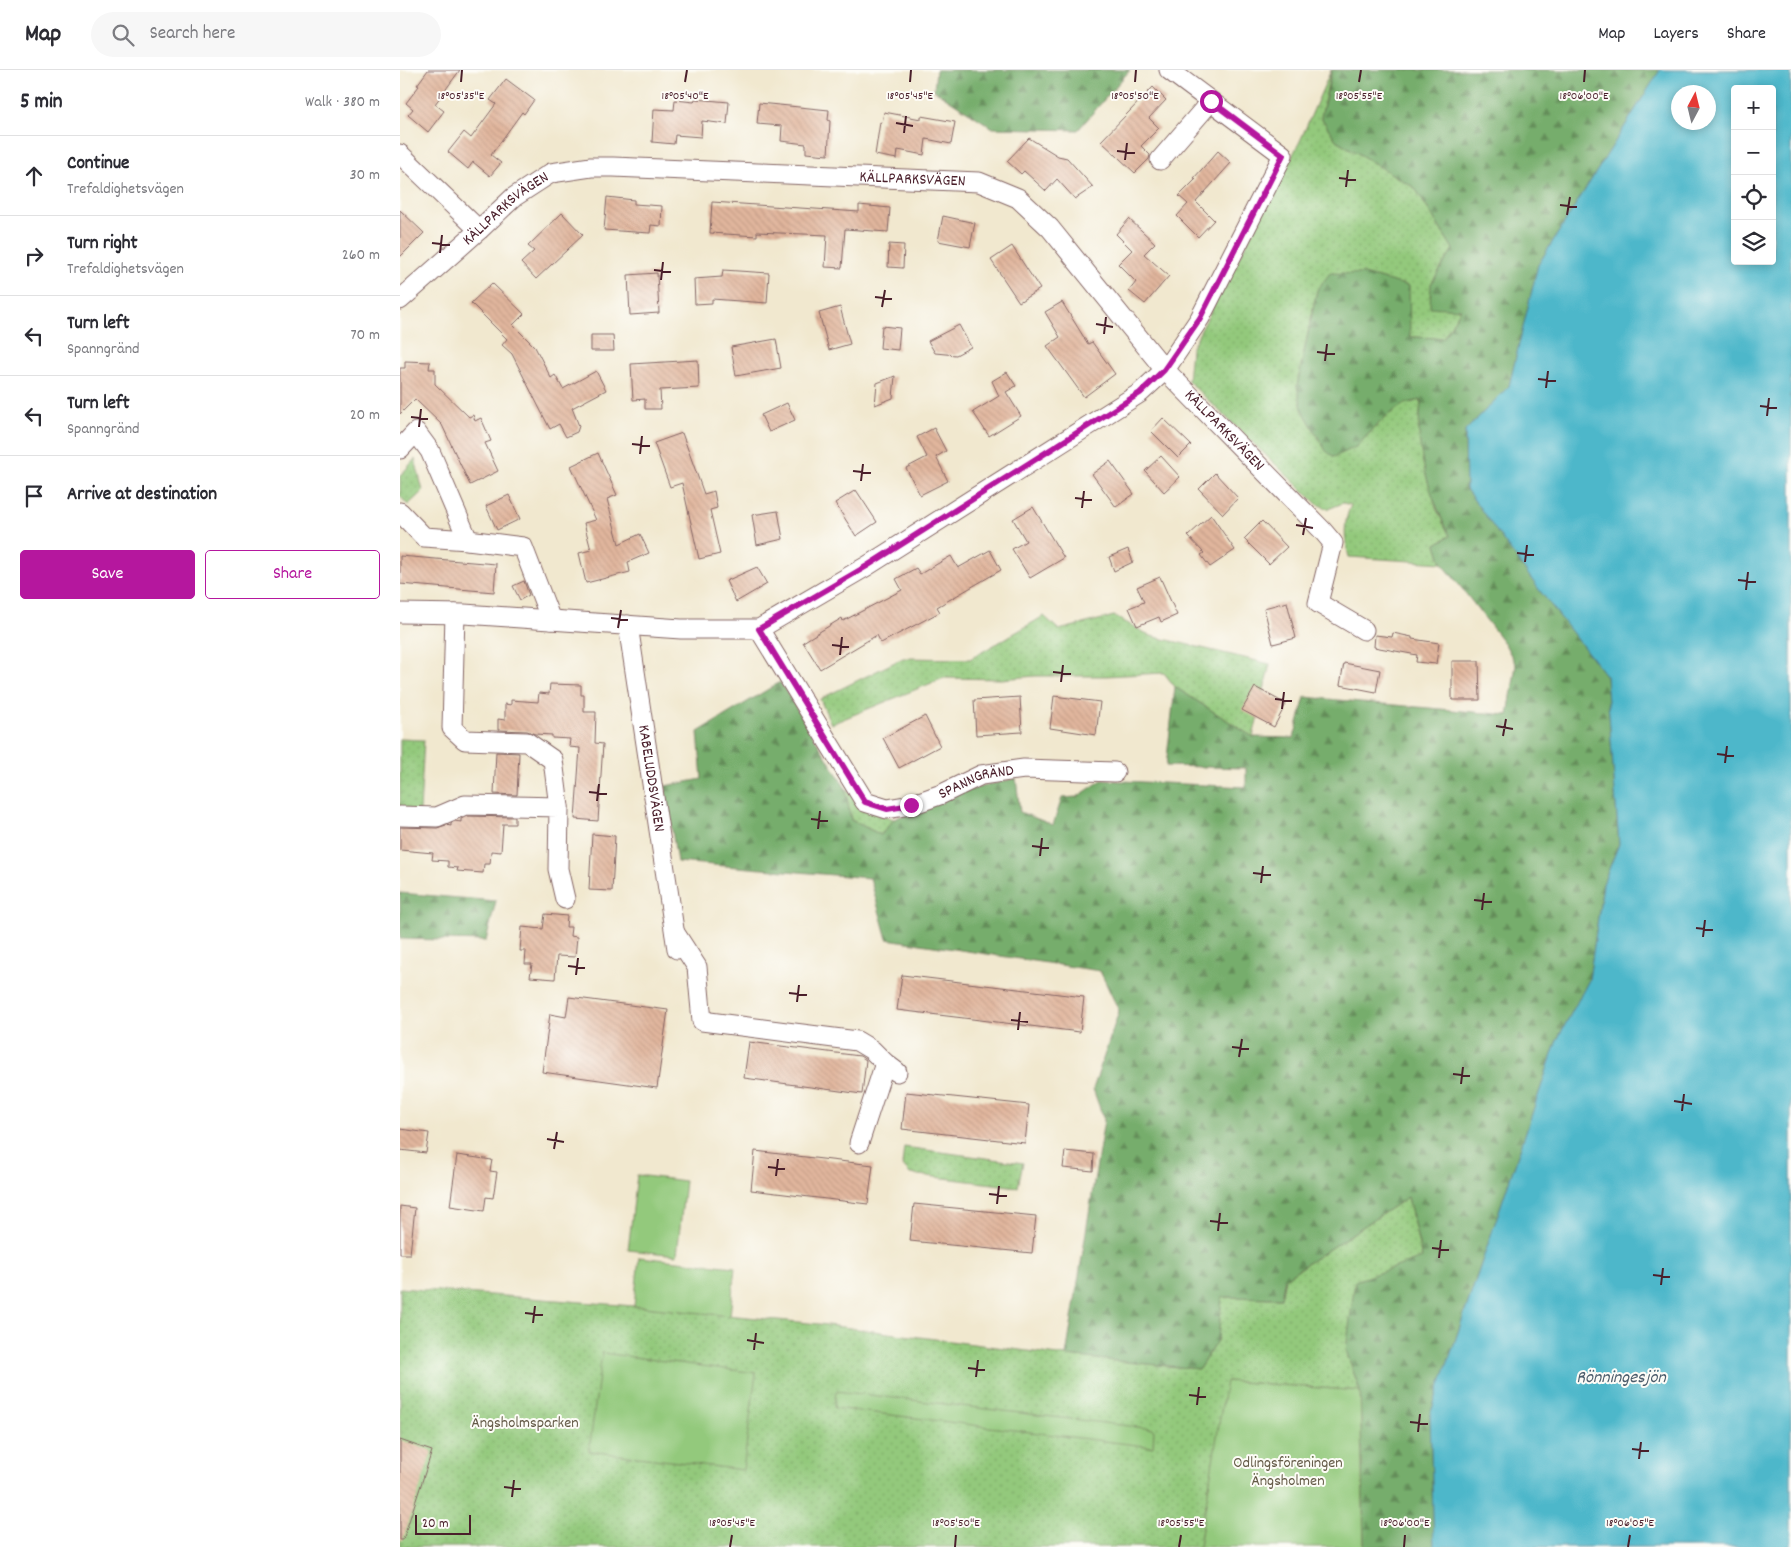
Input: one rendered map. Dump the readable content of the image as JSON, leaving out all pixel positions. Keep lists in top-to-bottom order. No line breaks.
{"streets":{"street":["KÄLLPARKSVÄGEN","KABELUDDSVÄGEN","SPANNGRÄND"]},"water":["Rönningesjön"],"parks":["Ängsholmsparken","Odlingsföreningen Ängsholmen"],"scale_bar":"20 m","north":"top","page":{"header":"Map","search":"Search here","nav":["Map","Layers","Share"],"heading":["5 min","Walk · 380 m"],"map_buttons":["+","−"],"list":[["Continue","Trefaldighetsvägen","30 m"],["Turn right","Trefaldighetsvägen","260 m"],["Turn left","Spanngränd","70 m"],["Turn left","Spanngränd","20 m"],"Arrive at destination"],"buttons":["Save","Share"],"scale":"20 m"},"coordinates":["18°05'35\"E","18°05'40\"E","18°05'45\"E","18°05'50\"E","18°05'55\"E","18°06'00\"E","18°06'05\"E"]}
